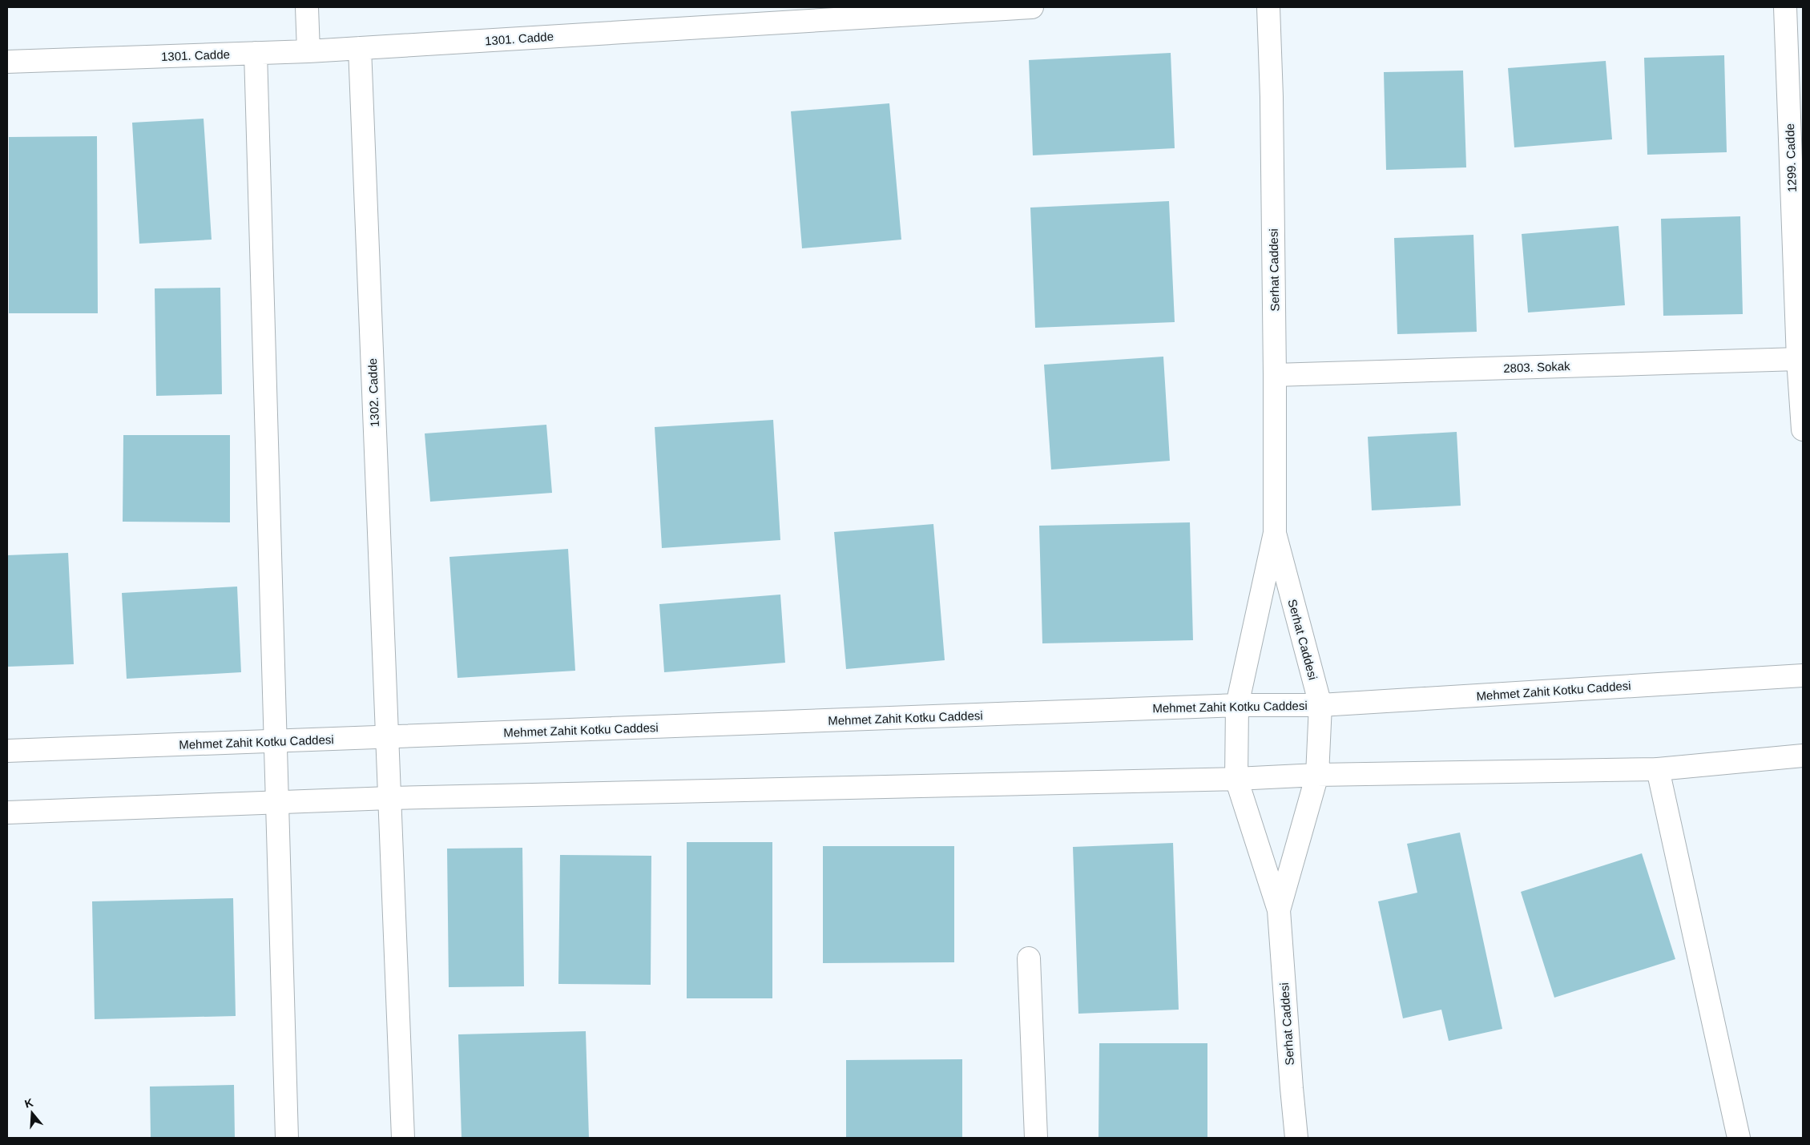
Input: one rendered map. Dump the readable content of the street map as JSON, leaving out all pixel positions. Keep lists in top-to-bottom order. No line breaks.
{"streets":{"main road":["1301. Cadde","1299. Cadde","Serhat Caddesi","2803. Sokak","1302. Cadde","Mehmet Zahit Kotku Caddesi"]},"crossings":[["1301. Cadde","1302. Cadde"],["1299. Cadde","2803. Sokak"],["Serhat Caddesi","2803. Sokak"],["Serhat Caddesi","Mehmet Zahit Kotku Caddesi"],["1302. Cadde","Mehmet Zahit Kotku Caddesi"]],"north":"top"}
